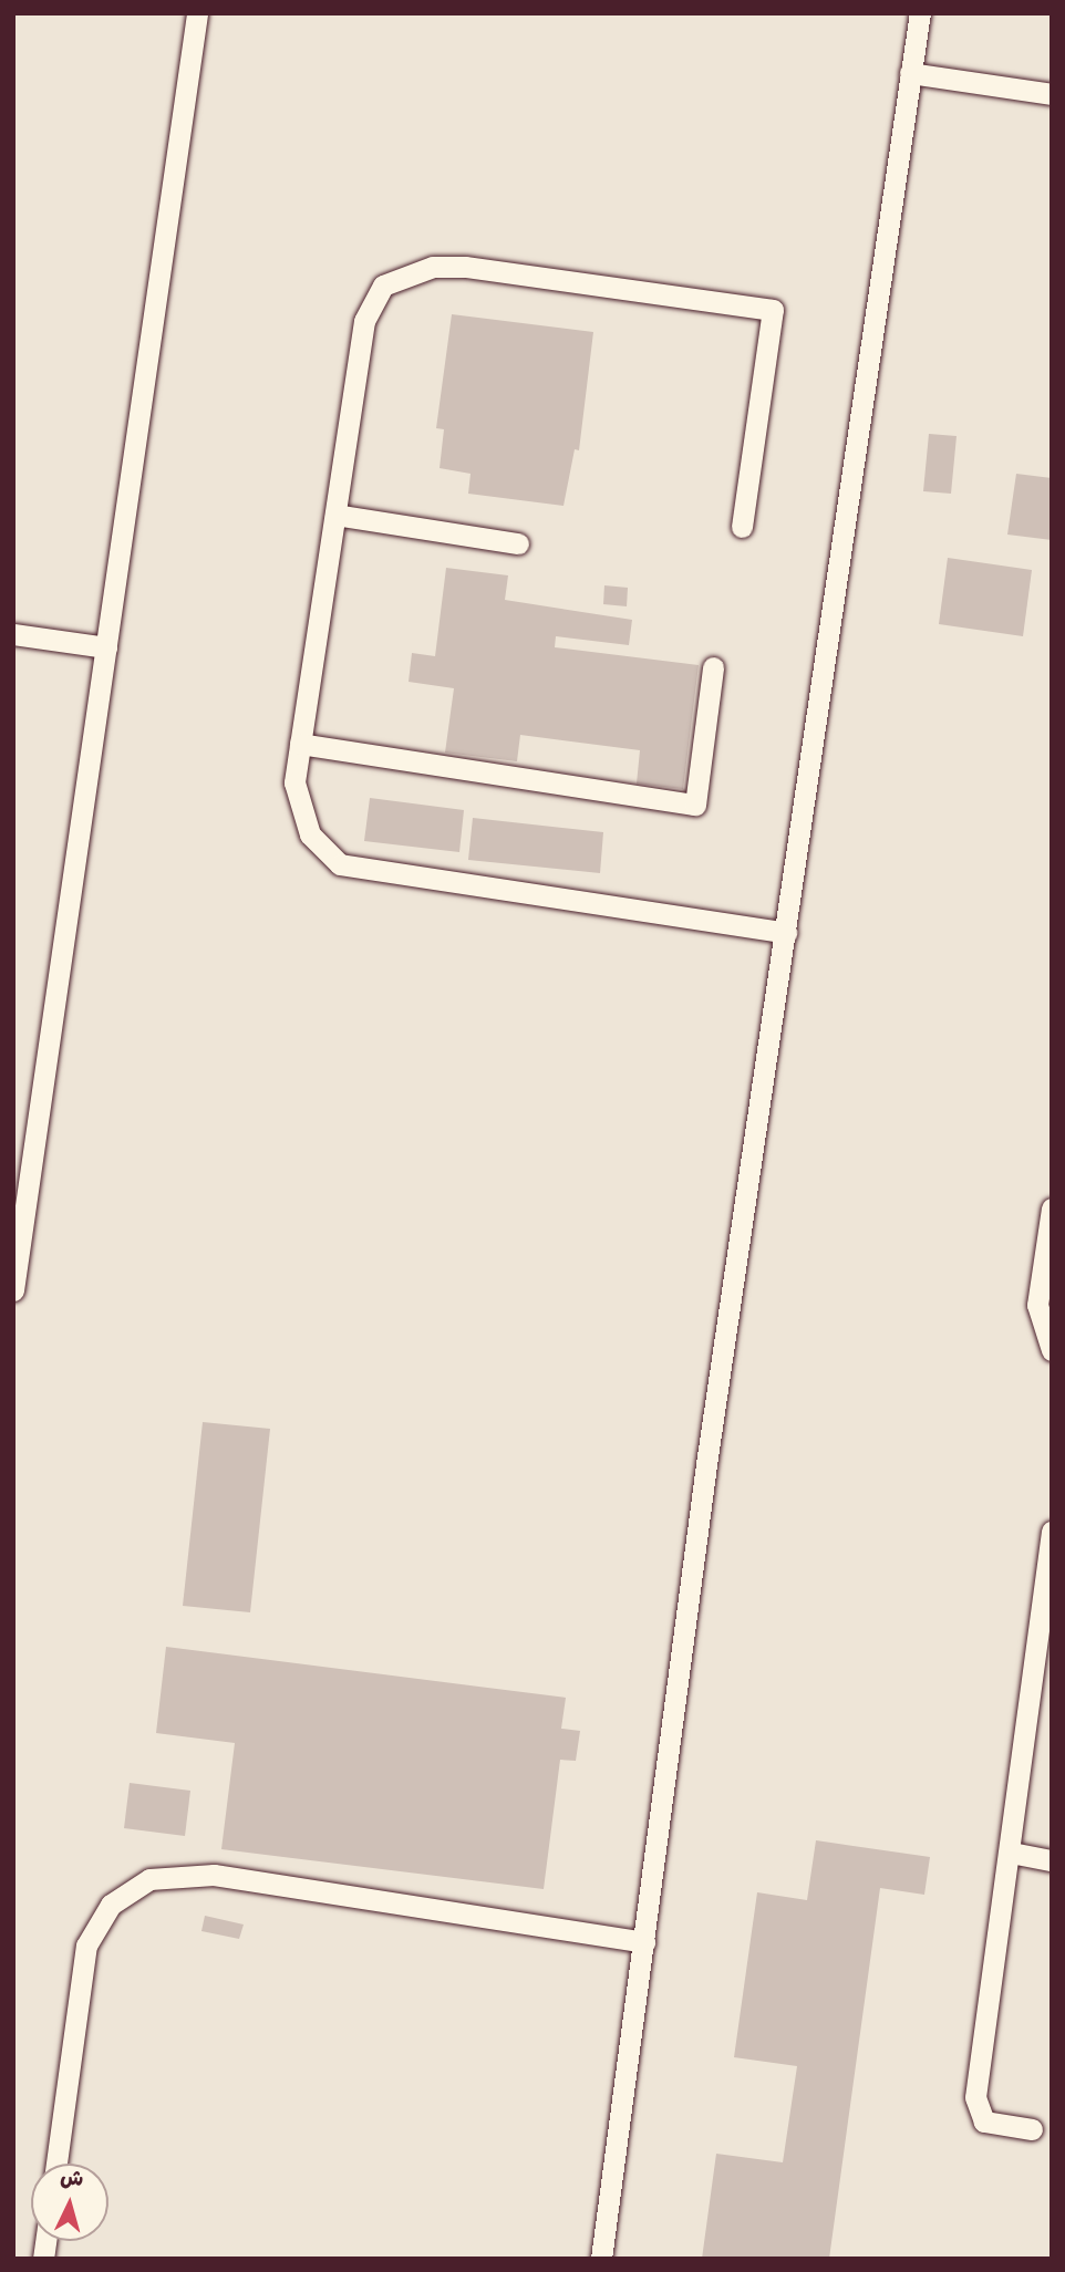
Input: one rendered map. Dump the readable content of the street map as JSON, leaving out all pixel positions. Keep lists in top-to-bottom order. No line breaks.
{"north":"top"}
